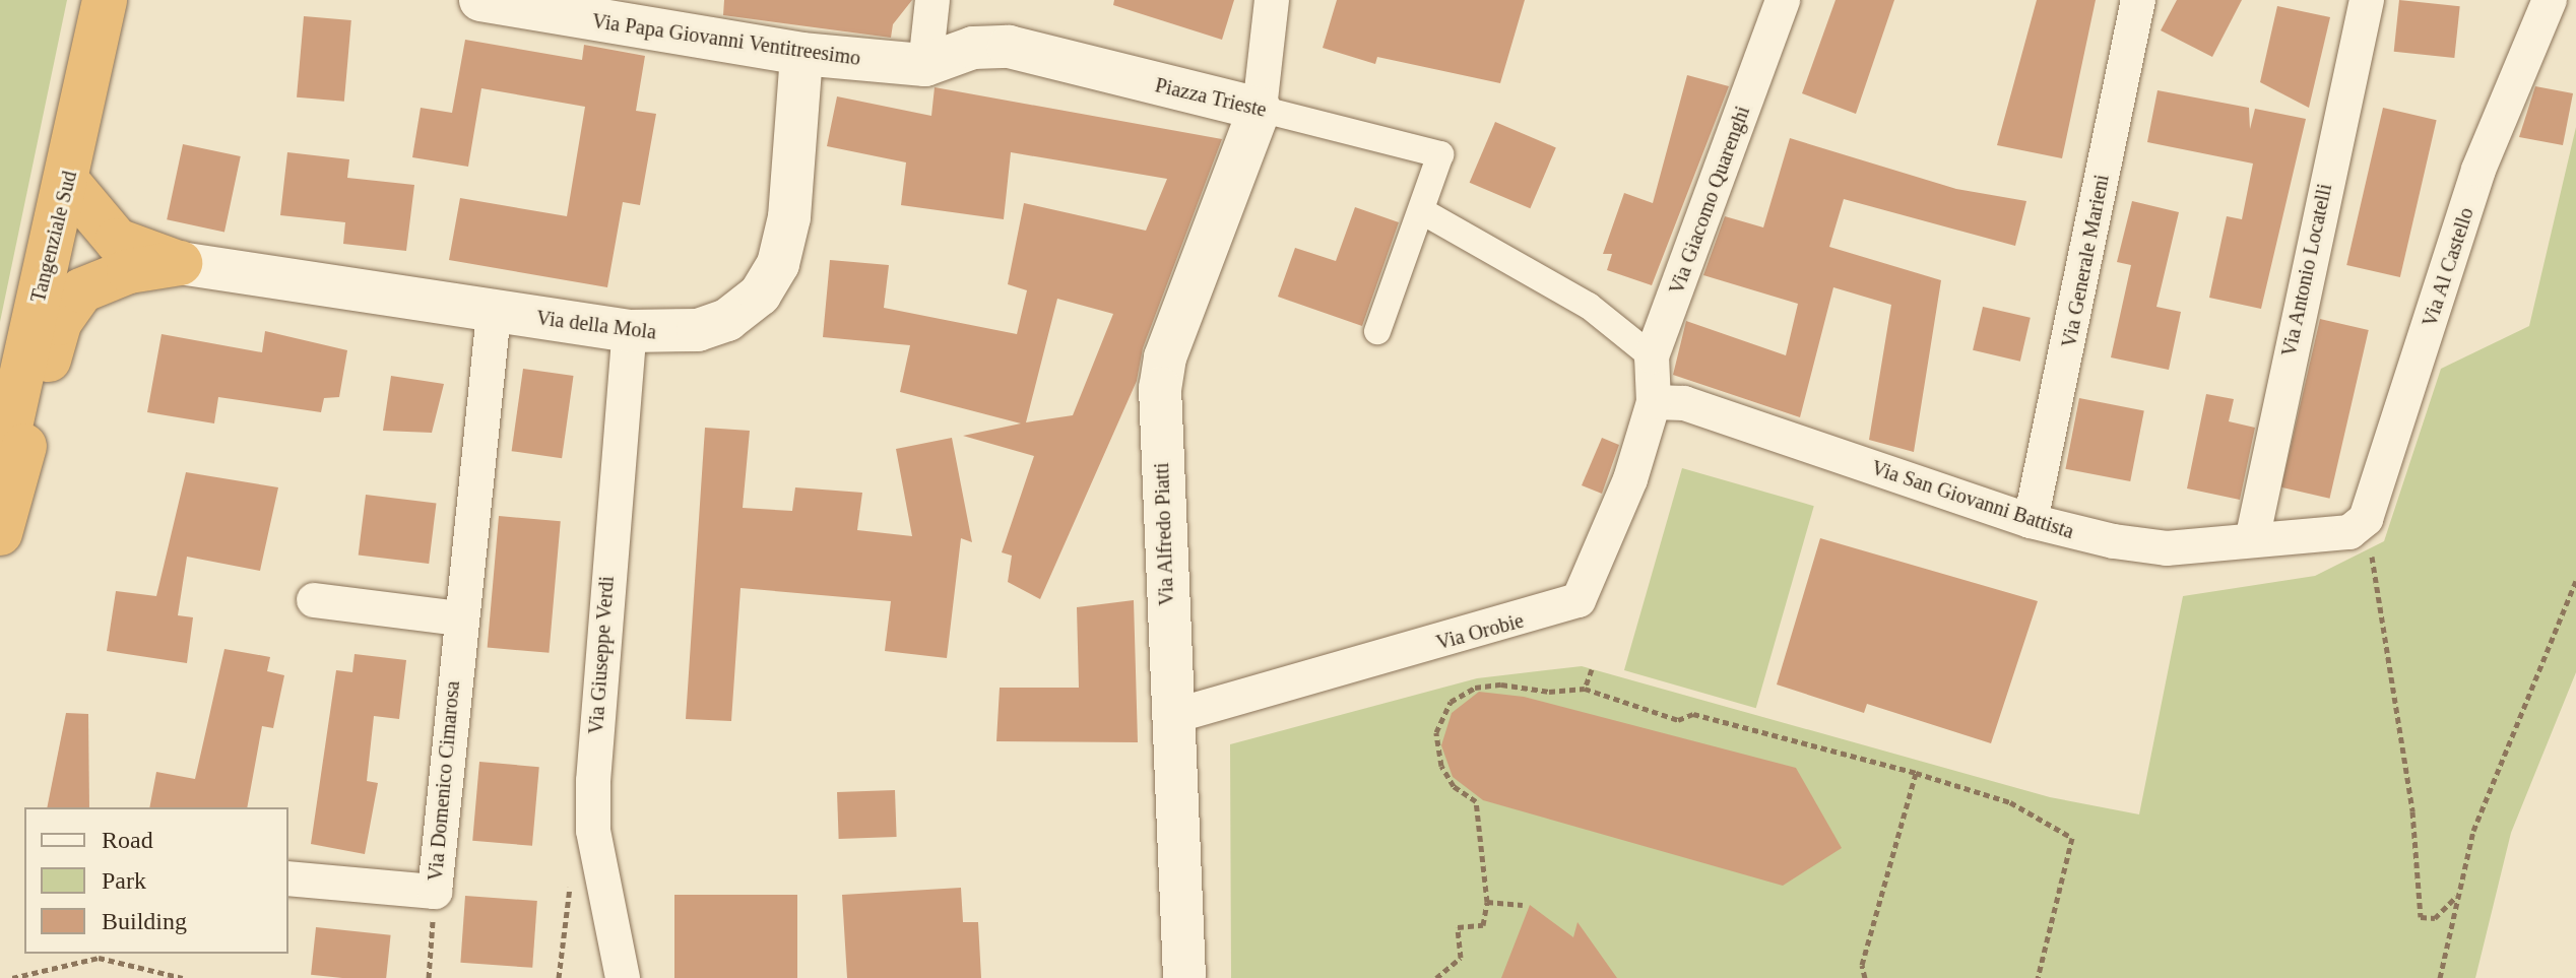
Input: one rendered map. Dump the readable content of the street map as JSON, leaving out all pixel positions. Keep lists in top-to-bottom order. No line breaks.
{"streets":{"highway":["Tangenziale Sud"],"street":["Via Papa Giovanni Ventitreesimo","Piazza Trieste","Via Giacomo Quarenghi","Via Generale Marieni","Via Al Castello","Via Antonio Locatelli","Via della Mola","Via San Giovanni Battista","Via Alfredo Piatti","Via Orobie","Via Giuseppe Verdi","Via Domenico Cimarosa"]},"crossings":[["Via Papa Giovanni Ventitreesimo","Piazza Trieste"],["Via Papa Giovanni Ventitreesimo","Via della Mola"],["Piazza Trieste","Via Alfredo Piatti"],["Via Giacomo Quarenghi","Via San Giovanni Battista"],["Via Giacomo Quarenghi","Via Orobie"],["Via Generale Marieni","Via San Giovanni Battista"],["Via Al Castello","Via San Giovanni Battista"],["Via Antonio Locatelli","Via San Giovanni Battista"],["Via della Mola","Via Giuseppe Verdi"],["Via della Mola","Via Domenico Cimarosa"],["Via San Giovanni Battista","Via Orobie"],["Via Alfredo Piatti","Via Orobie"]],"legend":["Road","Park","Building"]}
